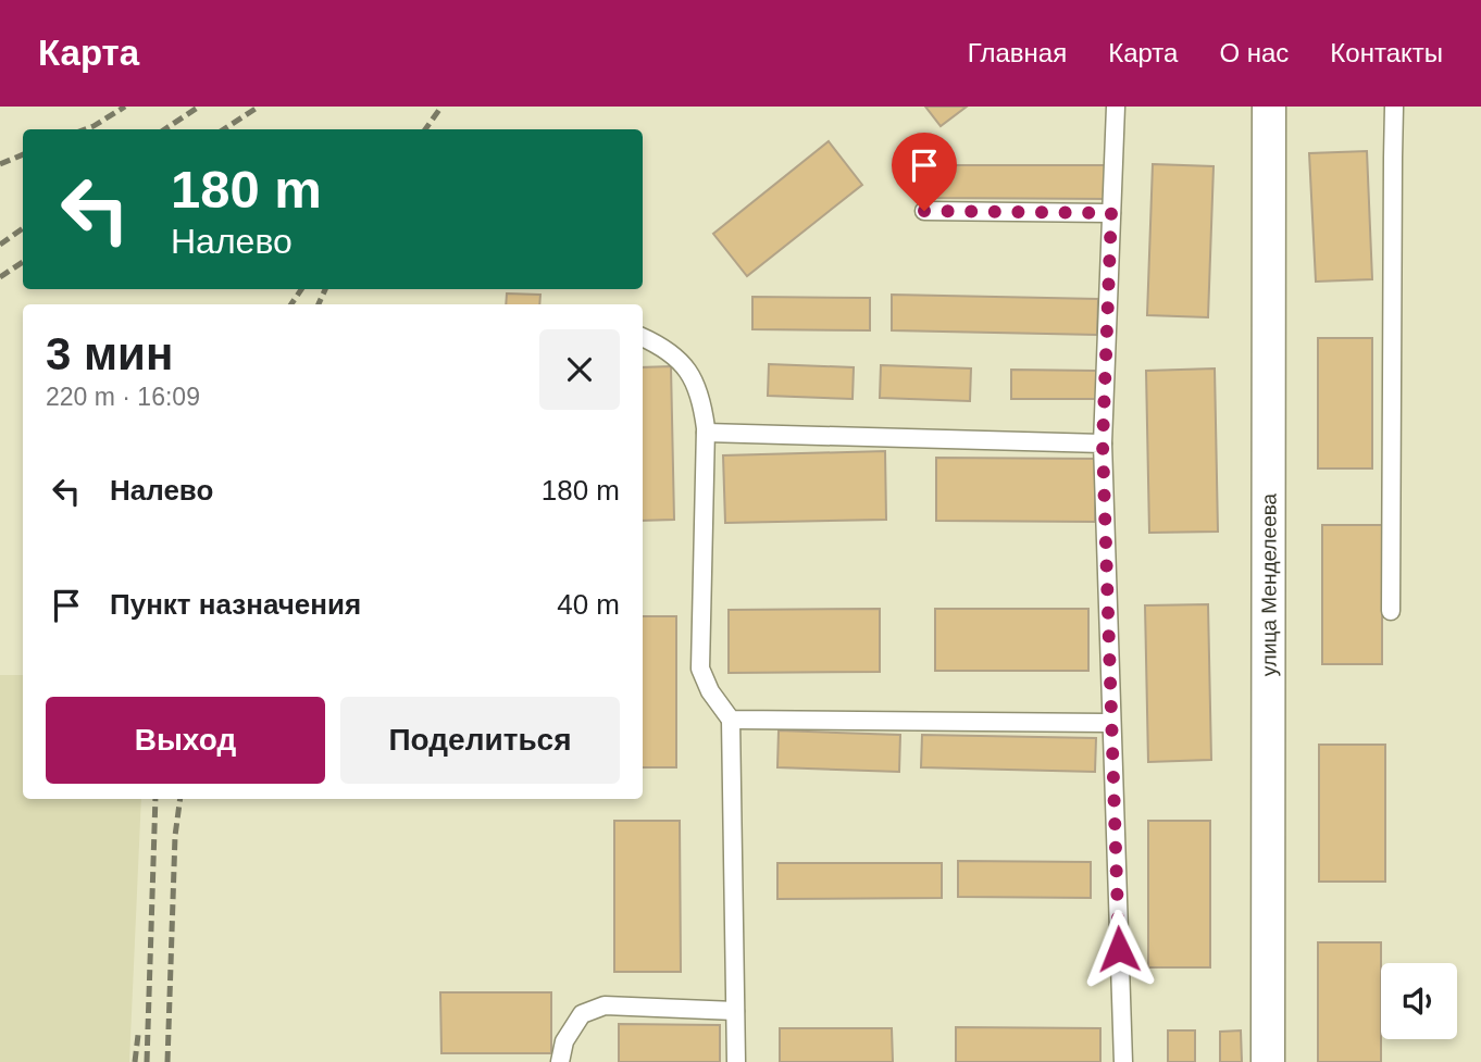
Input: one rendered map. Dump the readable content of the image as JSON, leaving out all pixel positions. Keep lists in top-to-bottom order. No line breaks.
{"streets":{"street":["улица Менделеева"]},"page":{"header":"Карта","nav":["Главная","Карта","О нас","Контакты"],"turn":["180 m","Налево"],"heading":["3 мин","220 m · 16:09"],"list":[{"name":"Налево","value":"180 m"},{"name":"Пункт назначения","value":"40 m"}],"buttons":["Выход","Поделиться"]}}
